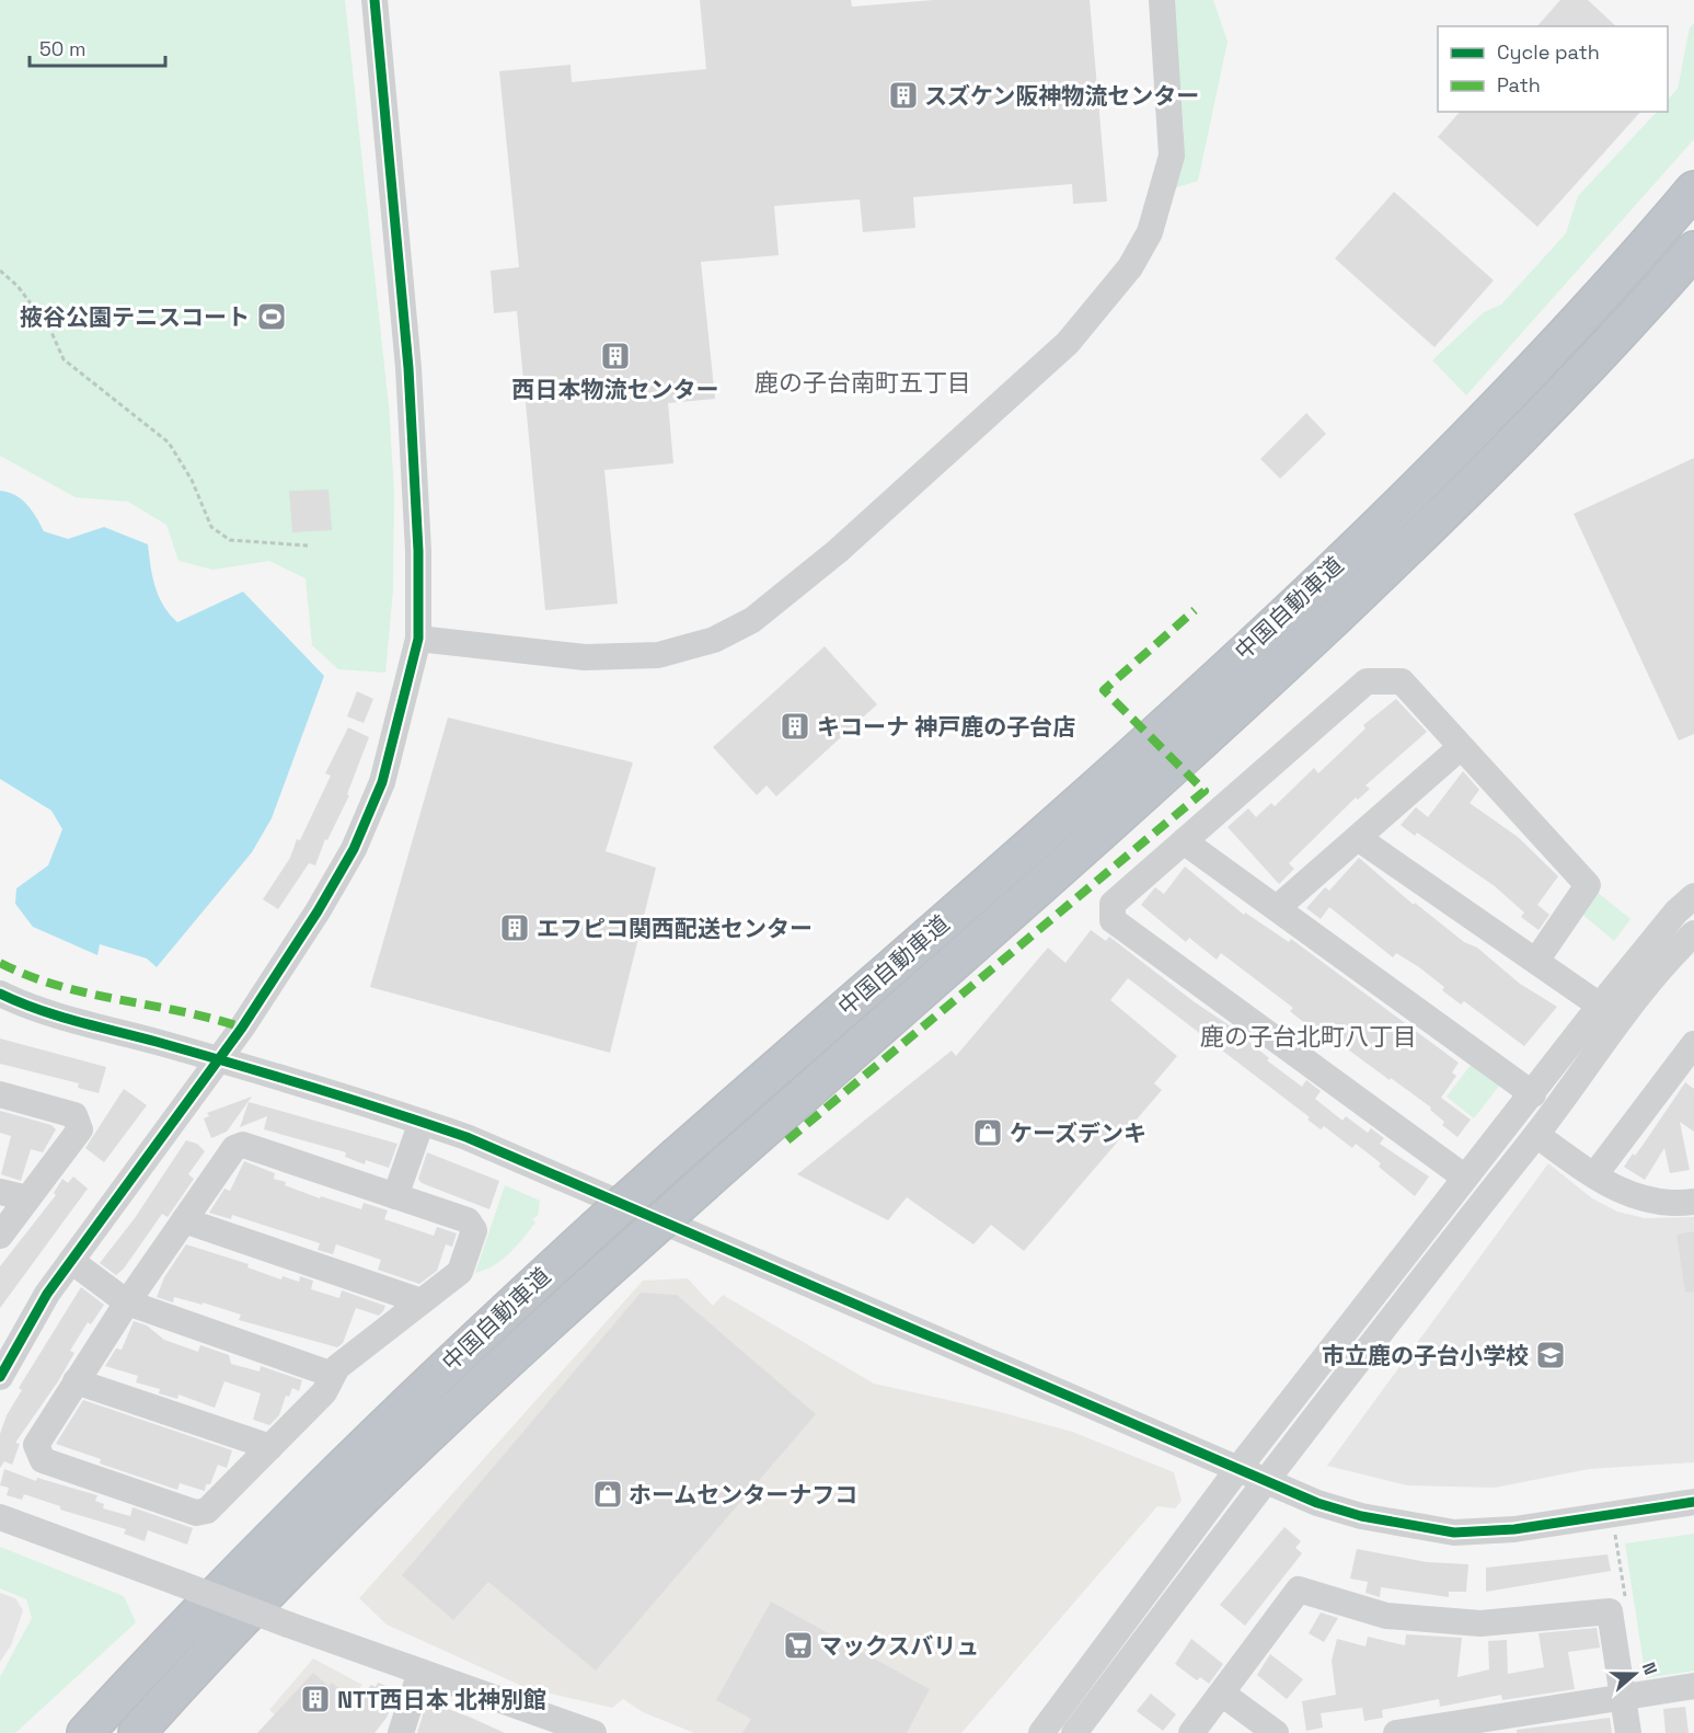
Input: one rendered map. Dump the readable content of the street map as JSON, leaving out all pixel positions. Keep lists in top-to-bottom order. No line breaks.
{"streets":{"highway":["中国自動車道"]},"districts":["鹿の子台南町五丁目","鹿の子台北町八丁目"],"places":{"building":["スズケン阪神物流センター","西日本物流センター","キコーナ 神戸鹿の子台店","エフピコ関西配送センター","NTT西日本 北神別館"],"sports":["掖谷公園テニスコート"],"shop":["ケーズデンキ","ホームセンターナフコ"],"school or university":["市立鹿の子台小学校"],"supermarket":["マックスバリュ"]},"legend":["Cycle path","Path"],"scale_bar":"50 m","north":"right"}
